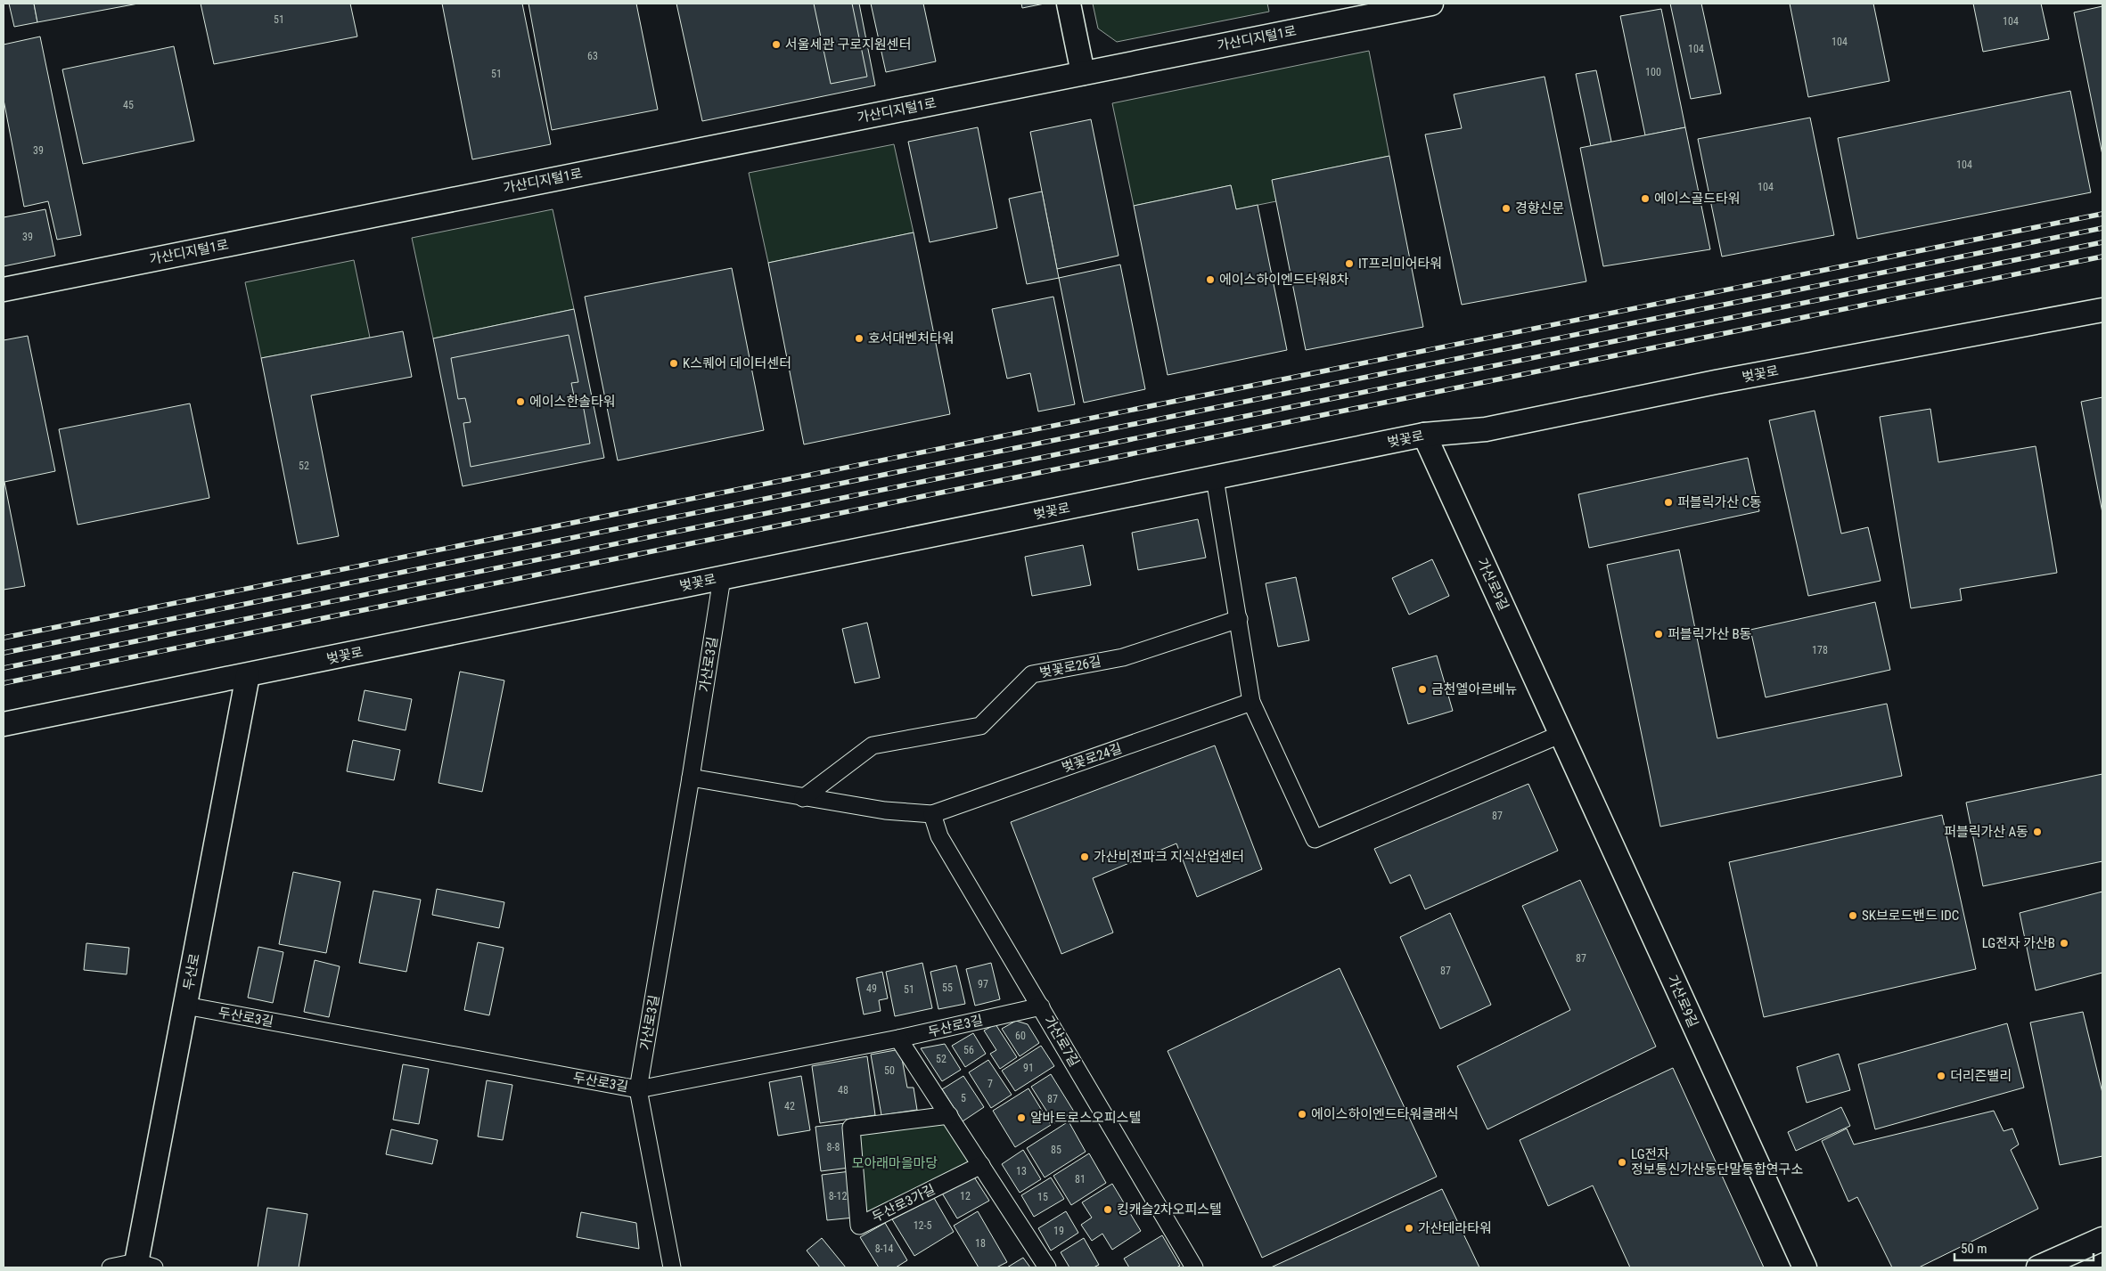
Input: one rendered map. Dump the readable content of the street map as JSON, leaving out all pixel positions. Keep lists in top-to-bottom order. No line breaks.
{"streets":{"street":["가산디지털1로","벚꽃로","가산로9길","가산로3길","벚꽃로26길","벚꽃로24길","두산로","두산로3길","가산로7길","두산로3가길"]},"crossings":[["벚꽃로","가산로9길"],["벚꽃로","가산로3길"],["벚꽃로","두산로"],["가산로3길","두산로3길"],["벚꽃로24길","가산로7길"],["두산로","두산로3길"],["두산로3길","가산로7길"]],"parks":["모아래마을마당"],"places":["서울세관 구로지원센터","에이스골드타워","경향신문","IT프리미어타워","에이스하이엔드타워8차","호서대벤처타워","K스퀘어 데이터센터","에이스한솔타워","퍼블릭가산 C동","퍼블릭가산 B동","금천엘아르베뉴","퍼블릭가산 A동","가산비전파크 지식산업센터","SK브로드밴드 IDC","LG전자 가산B","더리즌밸리","에이스하이엔드타워클래식","알바트로스오피스텔","LG전자 정보통신가산동단말통합연구소","킹캐슬2차오피스텔","가산테라타워"],"house_numbers":["51","104","104","104","63","100","51","45","39","104","104","39","52","178","87","87","87","97","55","49","51","60","56","52","91","50","7","48","5","87","42","8-8","85","13","81","8-12","12","15","12-5","19","18","8-14"],"scale_bar":"50 m"}
